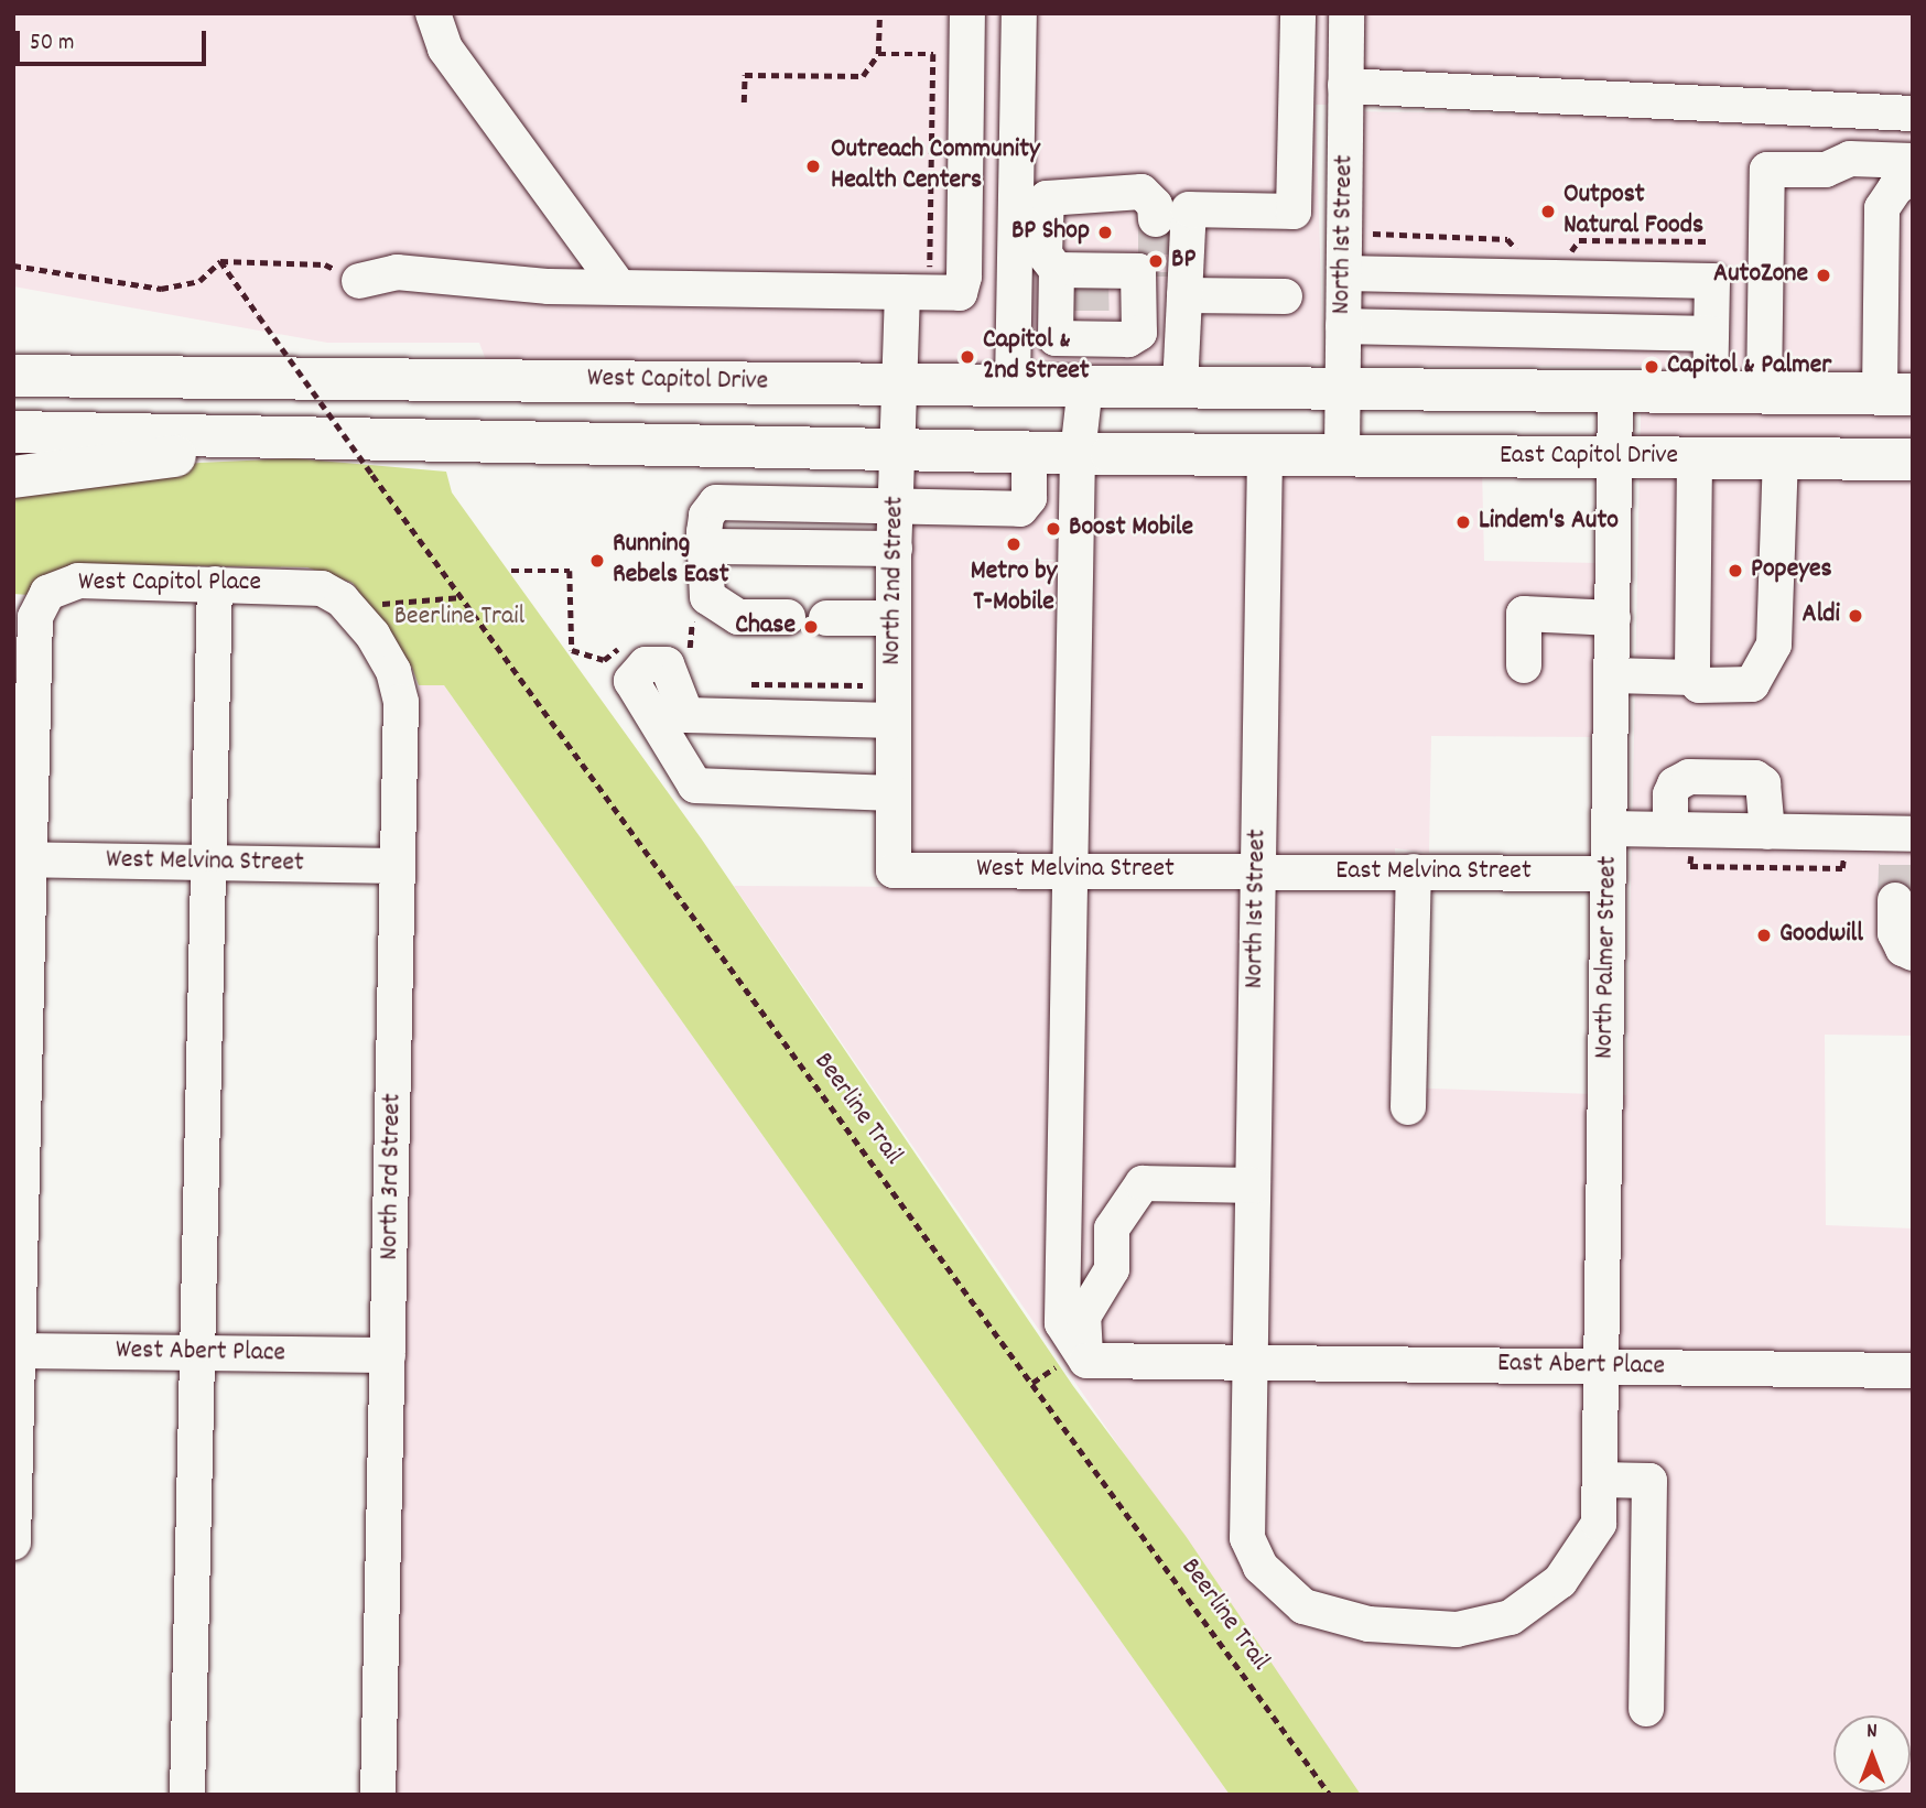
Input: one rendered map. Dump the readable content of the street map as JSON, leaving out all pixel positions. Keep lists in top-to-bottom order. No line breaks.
{"streets":{"main road":["West Capitol Drive","East Capitol Drive"],"street":["North 1st Street","North 2nd Street","West Capitol Place","West Melvina Street","East Melvina Street","North Palmer Street","North 3rd Street","West Abert Place","East Abert Place"],"path":["Beerline Trail"]},"crossings":[["North 1st Street","West Capitol Drive"],["North 1st Street","East Capitol Drive"],["North 1st Street","West Melvina Street"],["North 1st Street","East Melvina Street"],["North 1st Street","North Palmer Street"],["North 1st Street","East Abert Place"],["West Capitol Drive","North 2nd Street"],["East Capitol Drive","North Palmer Street"],["North 2nd Street","West Melvina Street"],["West Capitol Place","North 3rd Street"],["West Melvina Street","East Melvina Street"],["West Melvina Street","North 3rd Street"],["East Melvina Street","North Palmer Street"],["North Palmer Street","East Abert Place"],["North 3rd Street","West Abert Place"]],"parks":["Beerline Trail"],"places":["Outreach Community Health Centers","Outpost Natural Foods","BP Shop","BP","AutoZone","Capitol & 2nd Street","Capitol & Palmer","Lindem's Auto","Boost Mobile","Metro by T-Mobile","Running Rebels East","Popeyes","Aldi","Chase","Goodwill"],"scale_bar":"50 m","north":"top"}
